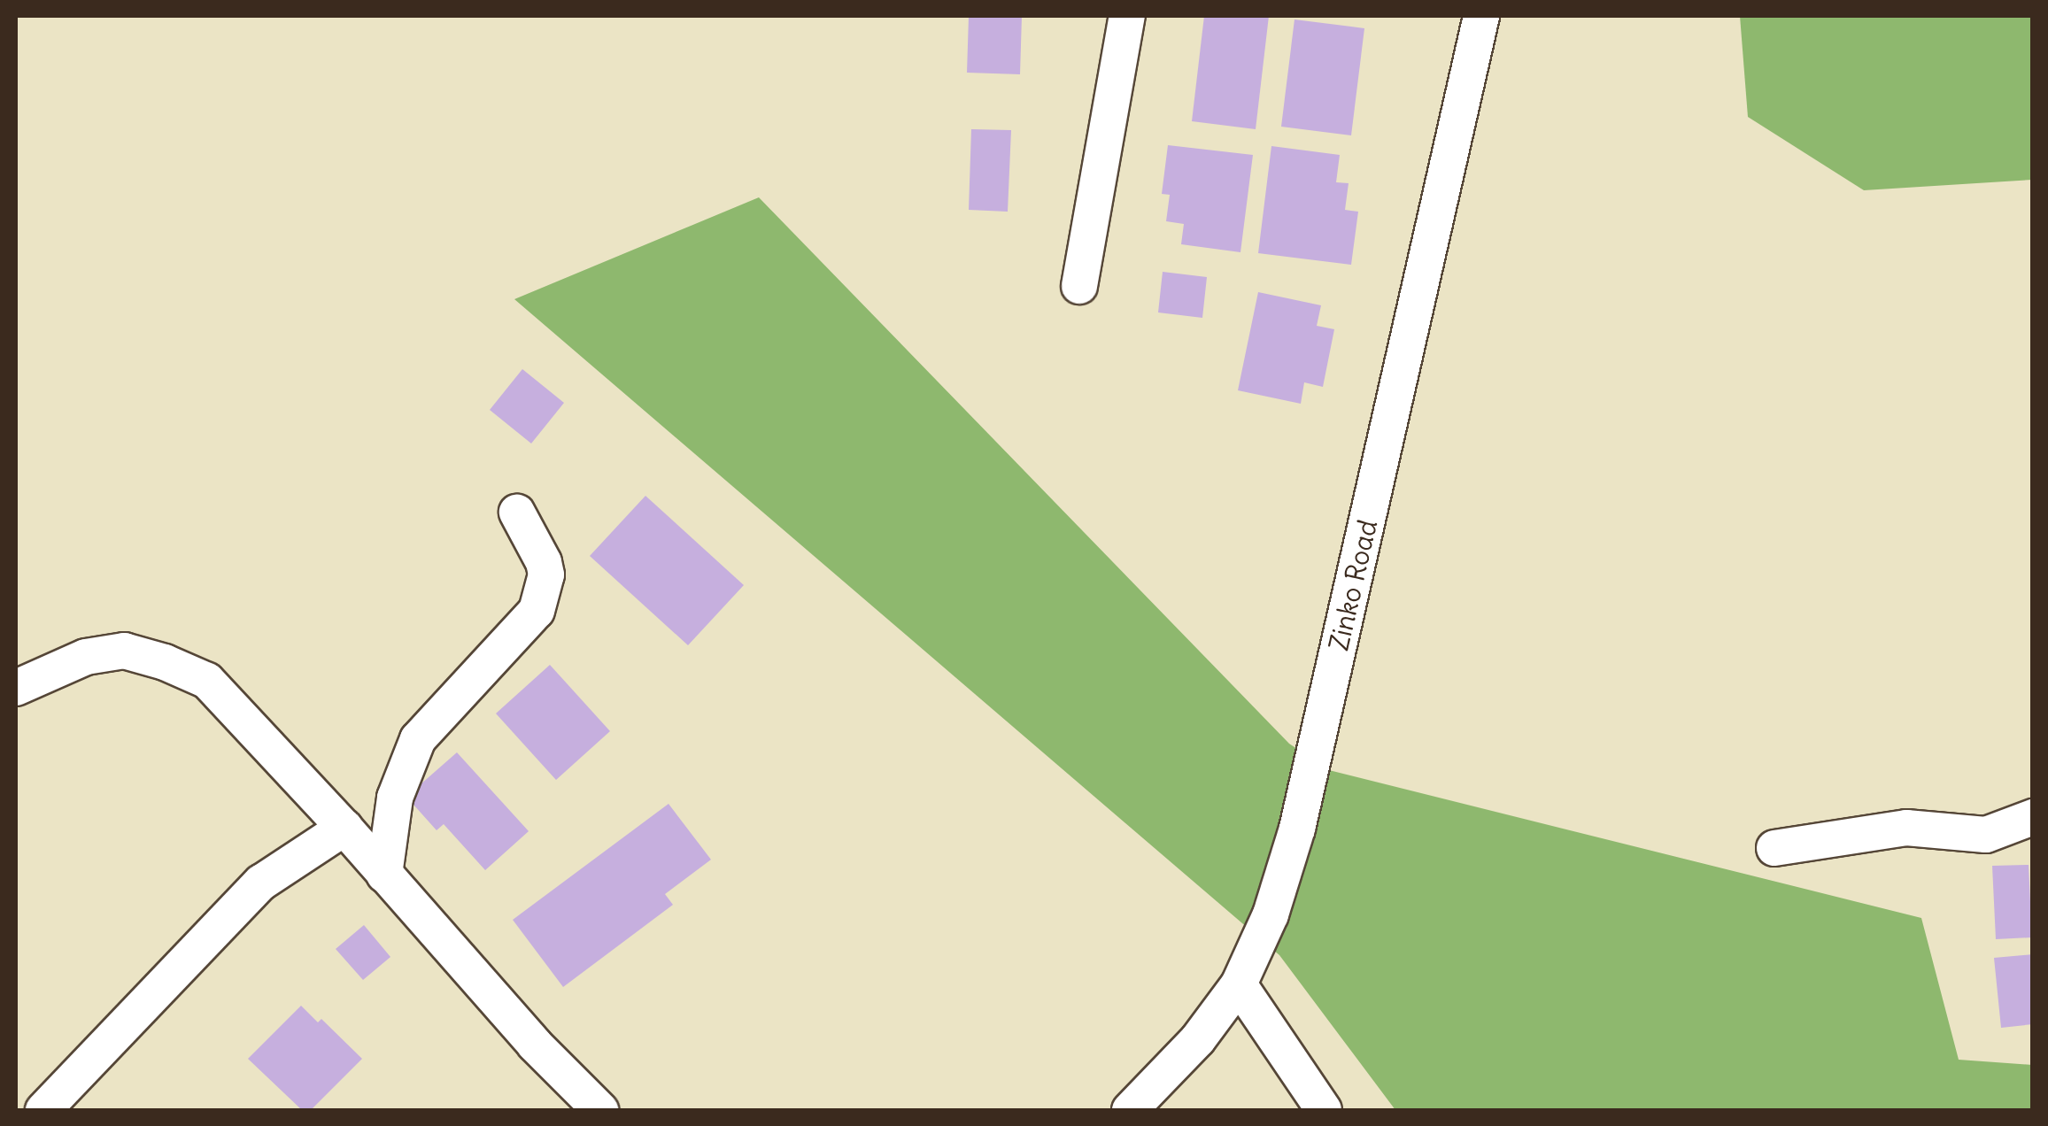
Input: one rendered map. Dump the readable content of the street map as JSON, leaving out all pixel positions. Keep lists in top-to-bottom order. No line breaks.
{"streets":{"street":["Zinko Road"]}}
